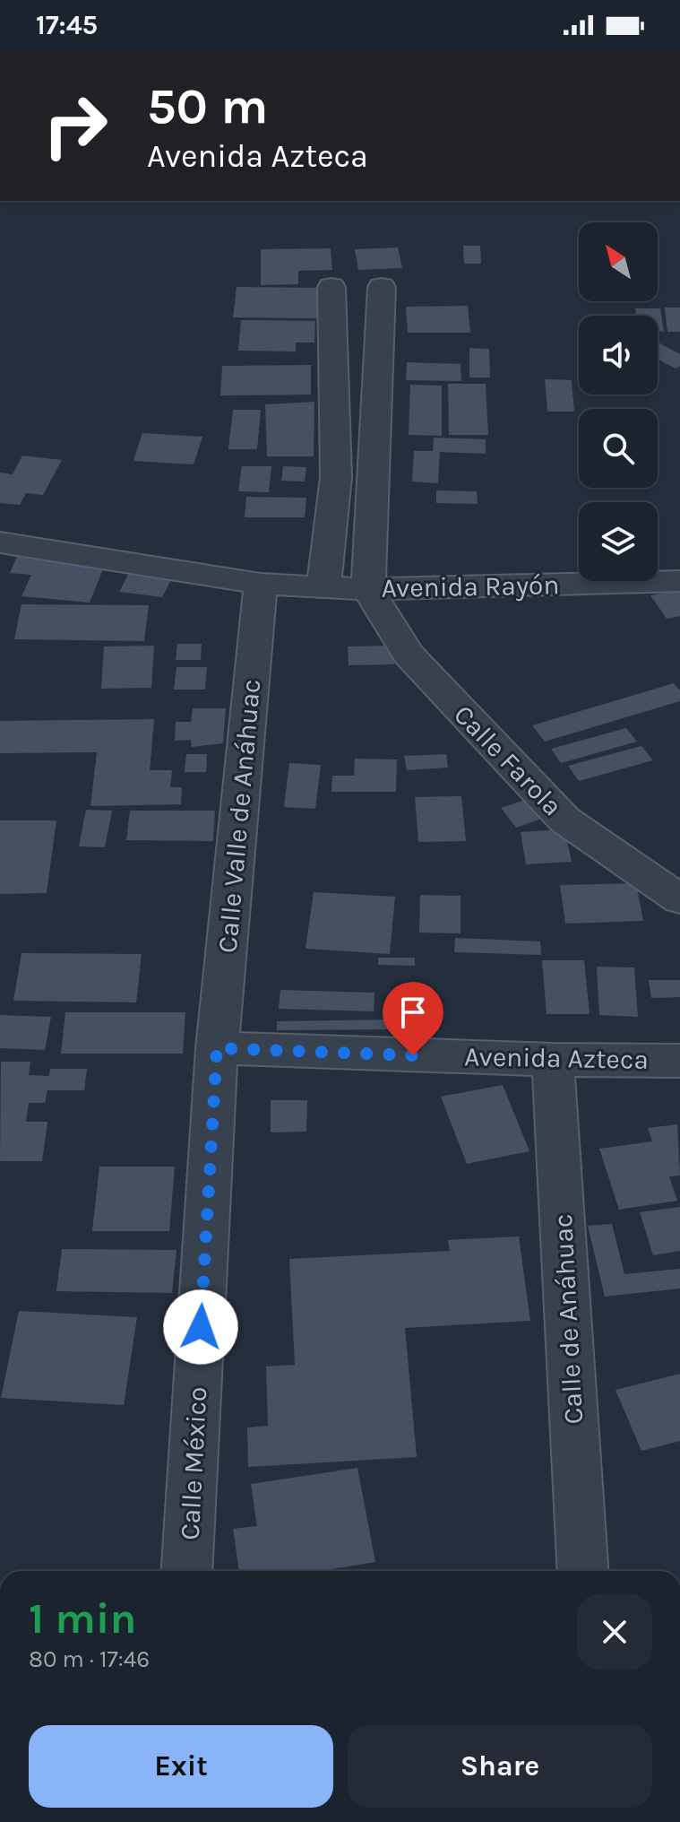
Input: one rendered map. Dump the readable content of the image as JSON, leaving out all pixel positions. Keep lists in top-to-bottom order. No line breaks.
{"streets":{"street":["Avenida Rayón","Calle Farola","Calle Valle de Anáhuac","Avenida Azteca","Calle de Anáhuac","Calle México"]},"crossings":[["Avenida Rayón","Calle Farola"],["Avenida Rayón","Calle Valle de Anáhuac"],["Calle Valle de Anáhuac","Avenida Azteca"],["Calle Valle de Anáhuac","Calle México"],["Avenida Azteca","Calle de Anáhuac"],["Avenida Azteca","Calle México"]],"north":"top left","page":{"status":"17:45","turn":["50 m","Avenida Azteca"],"heading":["1 min","80 m · 17:46"],"buttons":["Exit","Share"]}}
